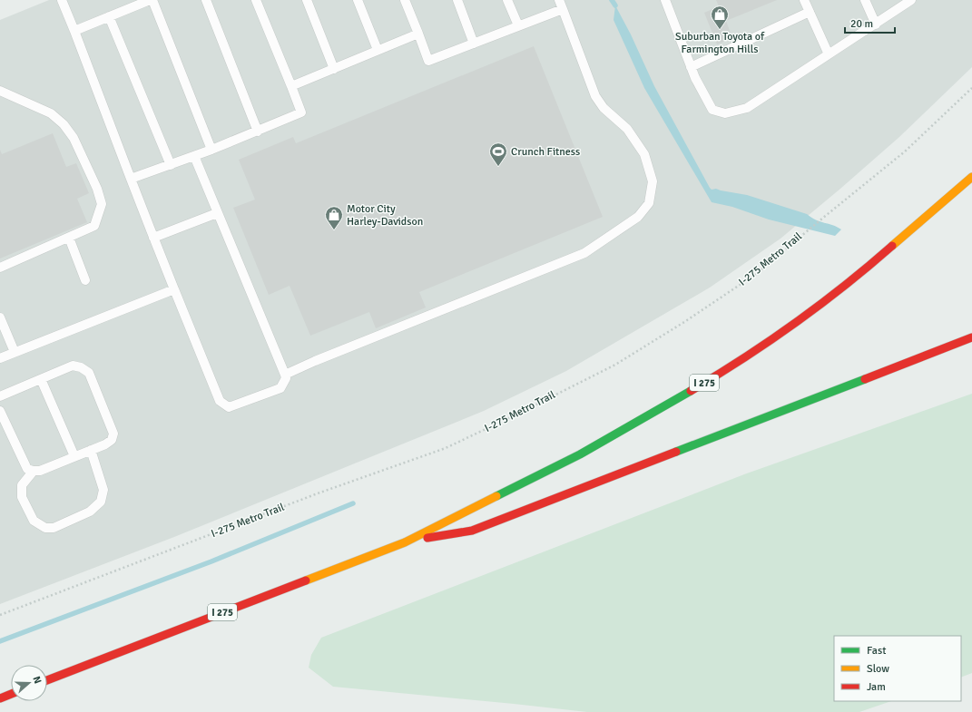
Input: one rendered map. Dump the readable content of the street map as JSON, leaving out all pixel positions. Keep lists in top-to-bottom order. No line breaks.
{"streets":{"highway":["I 275"],"path":["I-275 Metro Trail"]},"places":{"shop":["Suburban Toyota of Farmington Hills","Motor City Harley-Davidson"],"sports":["Crunch Fitness"]},"legend":["Fast","Slow","Jam"],"scale_bar":"20 m","north":"right"}
